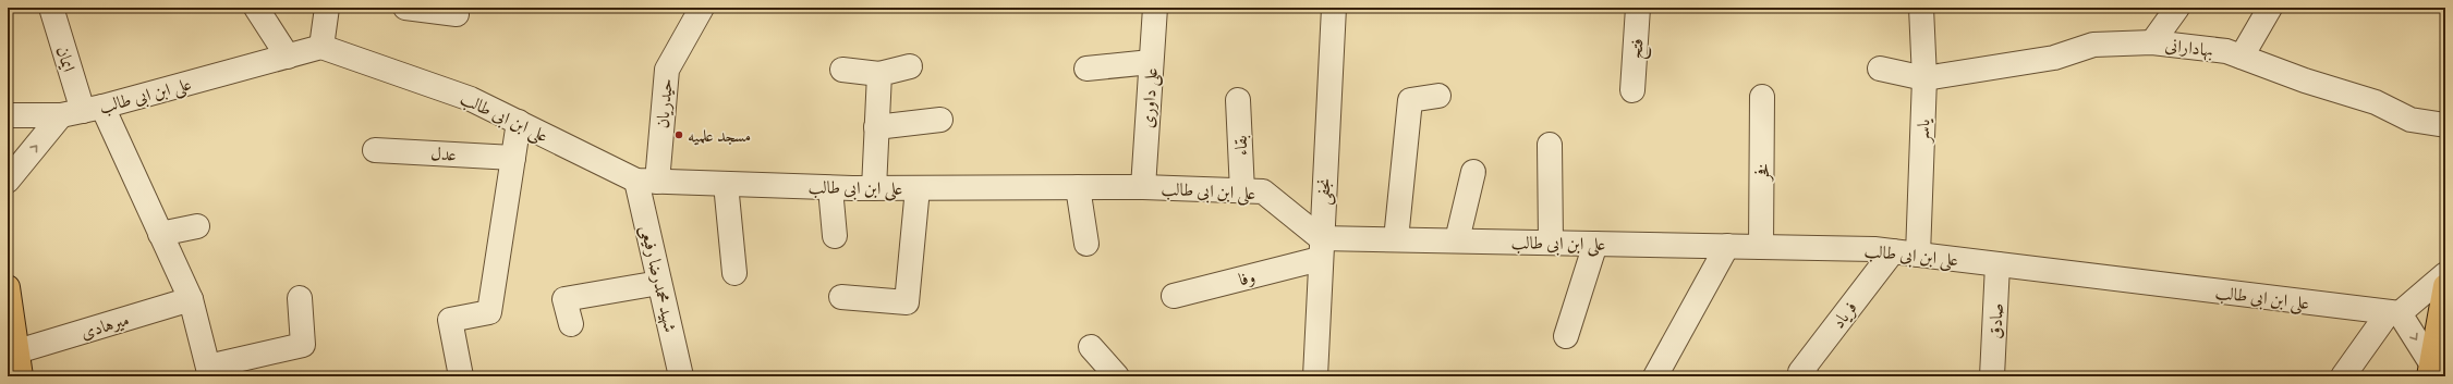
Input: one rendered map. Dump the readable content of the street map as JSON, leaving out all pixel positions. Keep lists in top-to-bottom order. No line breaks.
{"streets":{"street":["بهادارانی","فتح","ایمان","علی ابن ابی طالب","علی داوری","حیدریان","یاسر","بقاء","عدل","فخر","نجفی","وفا","شهید محمدرضا رفیعی","فریاد","صادق","میرهادی"]},"crossings":[["بهادارانی","یاسر"],["ایمان","علی ابن ابی طالب"],["ایمان","میرهادی"],["علی ابن ابی طالب","علی داوری"],["علی ابن ابی طالب","حیدریان"],["علی ابن ابی طالب","یاسر"],["علی ابن ابی طالب","بقاء"],["علی ابن ابی طالب","فخر"],["علی ابن ابی طالب","نجفی"],["علی ابن ابی طالب","وفا"],["علی ابن ابی طالب","شهید محمدرضا رفیعی"],["علی ابن ابی طالب","فریاد"],["علی ابن ابی طالب","صادق"],["حیدریان","شهید محمدرضا رفیعی"],["نجفی","وفا"]],"places":["مسجد علمیه"]}
